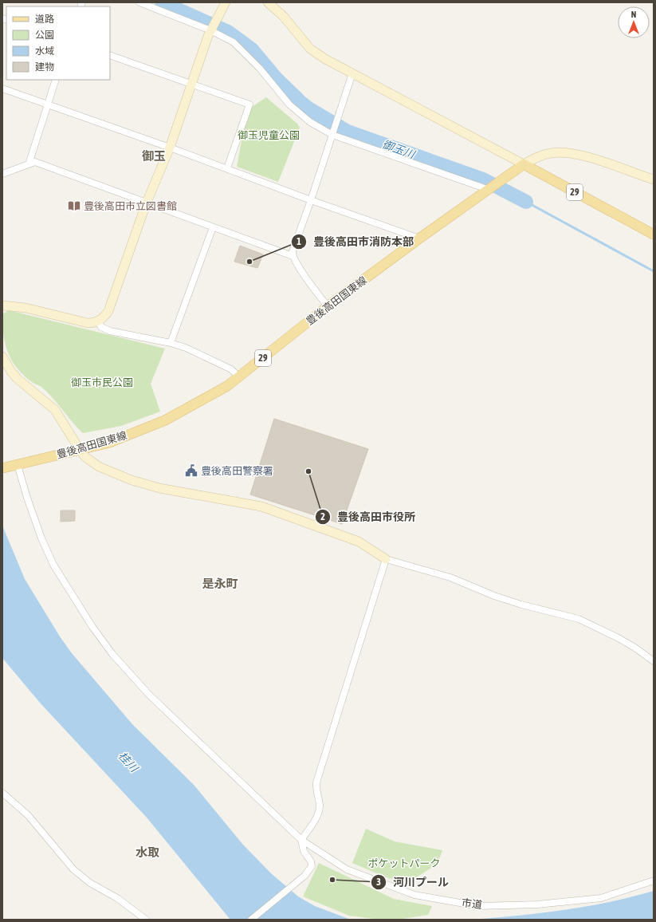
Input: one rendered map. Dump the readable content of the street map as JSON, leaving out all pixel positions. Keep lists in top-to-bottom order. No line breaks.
{"streets":{"main road":["29","豊後高田国東線"],"street":["市道"]},"crossings":[["29","豊後高田国東線"],["豊後高田国東線","市道"]],"districts":["御玉","是永町","水取"],"water":["御玉川","桂川"],"parks":["御玉児童公園","御玉市民公園","ポケットパーク"],"places":{"library":["豊後高田市立図書館"],"other":["豊後高田市消防本部","豊後高田市役所","河川プール"],"public building":["豊後高田警察署"]},"legend":["道路","公園","水域","建物"],"north":"top"}
